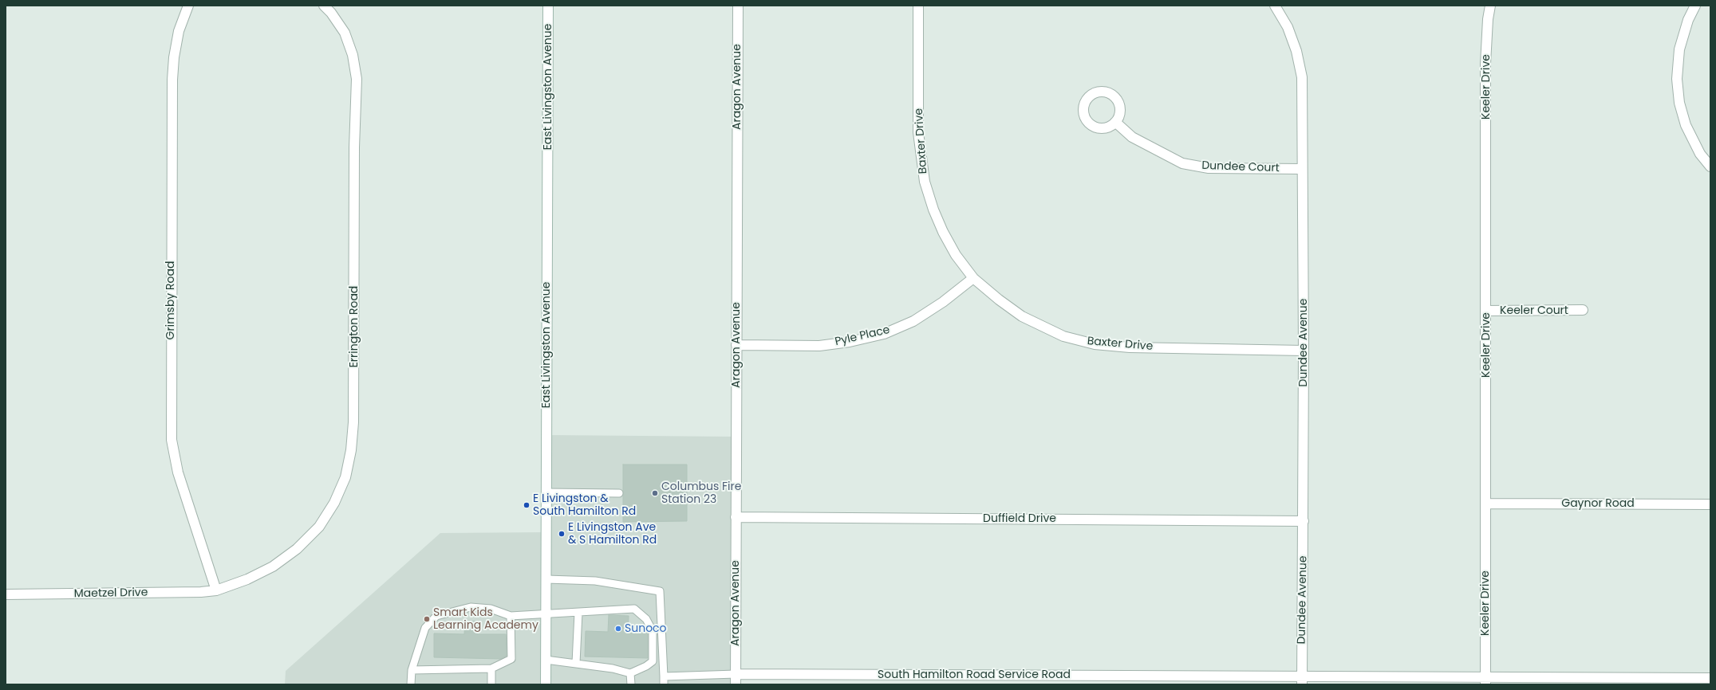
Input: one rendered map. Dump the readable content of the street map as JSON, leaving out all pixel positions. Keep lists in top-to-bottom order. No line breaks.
{"streets":{"street":["East Livingston Avenue","Aragon Avenue","Keeler Drive","Baxter Drive","Dundee Court","Grimsby Road","Keeler Court","Errington Road","Pyle Place","Dundee Avenue","Gaynor Road","Duffield Drive","Maetzel Drive","South Hamilton Road Service Road"]},"crossings":[["Aragon Avenue","Pyle Place"],["Aragon Avenue","Duffield Drive"],["Aragon Avenue","South Hamilton Road Service Road"],["Keeler Drive","Keeler Court"],["Keeler Drive","Gaynor Road"],["Keeler Drive","South Hamilton Road Service Road"],["Baxter Drive","Pyle Place"],["Baxter Drive","Dundee Avenue"],["Dundee Court","Dundee Avenue"],["Grimsby Road","Errington Road"],["Grimsby Road","Maetzel Drive"],["Errington Road","Maetzel Drive"],["Dundee Avenue","Duffield Drive"],["Dundee Avenue","South Hamilton Road Service Road"]],"places":["Columbus Fire Station 23","E Livingston & South Hamilton Rd","E Livingston Ave & S Hamilton Rd","Smart Kids Learning Academy","Sunoco"]}
